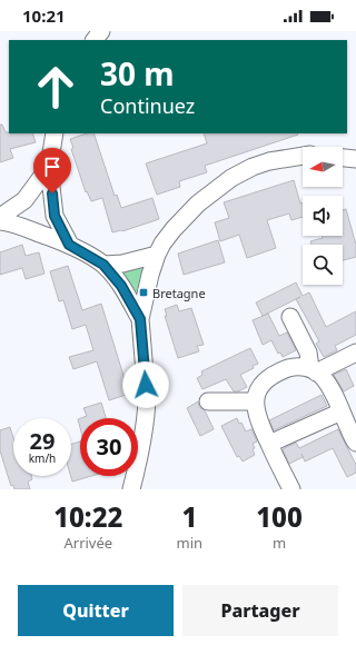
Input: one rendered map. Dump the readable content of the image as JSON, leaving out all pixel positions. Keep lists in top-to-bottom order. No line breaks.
{"places":{"transit":["Bretagne"]},"north":"left","page":{"status":"10:21","turn":["30 m","Continuez"],"speed":"29 km/h","limit":"30","eta":["10:22","Arrivée","1","min","100","m"],"buttons":["Quitter","Partager"]}}
